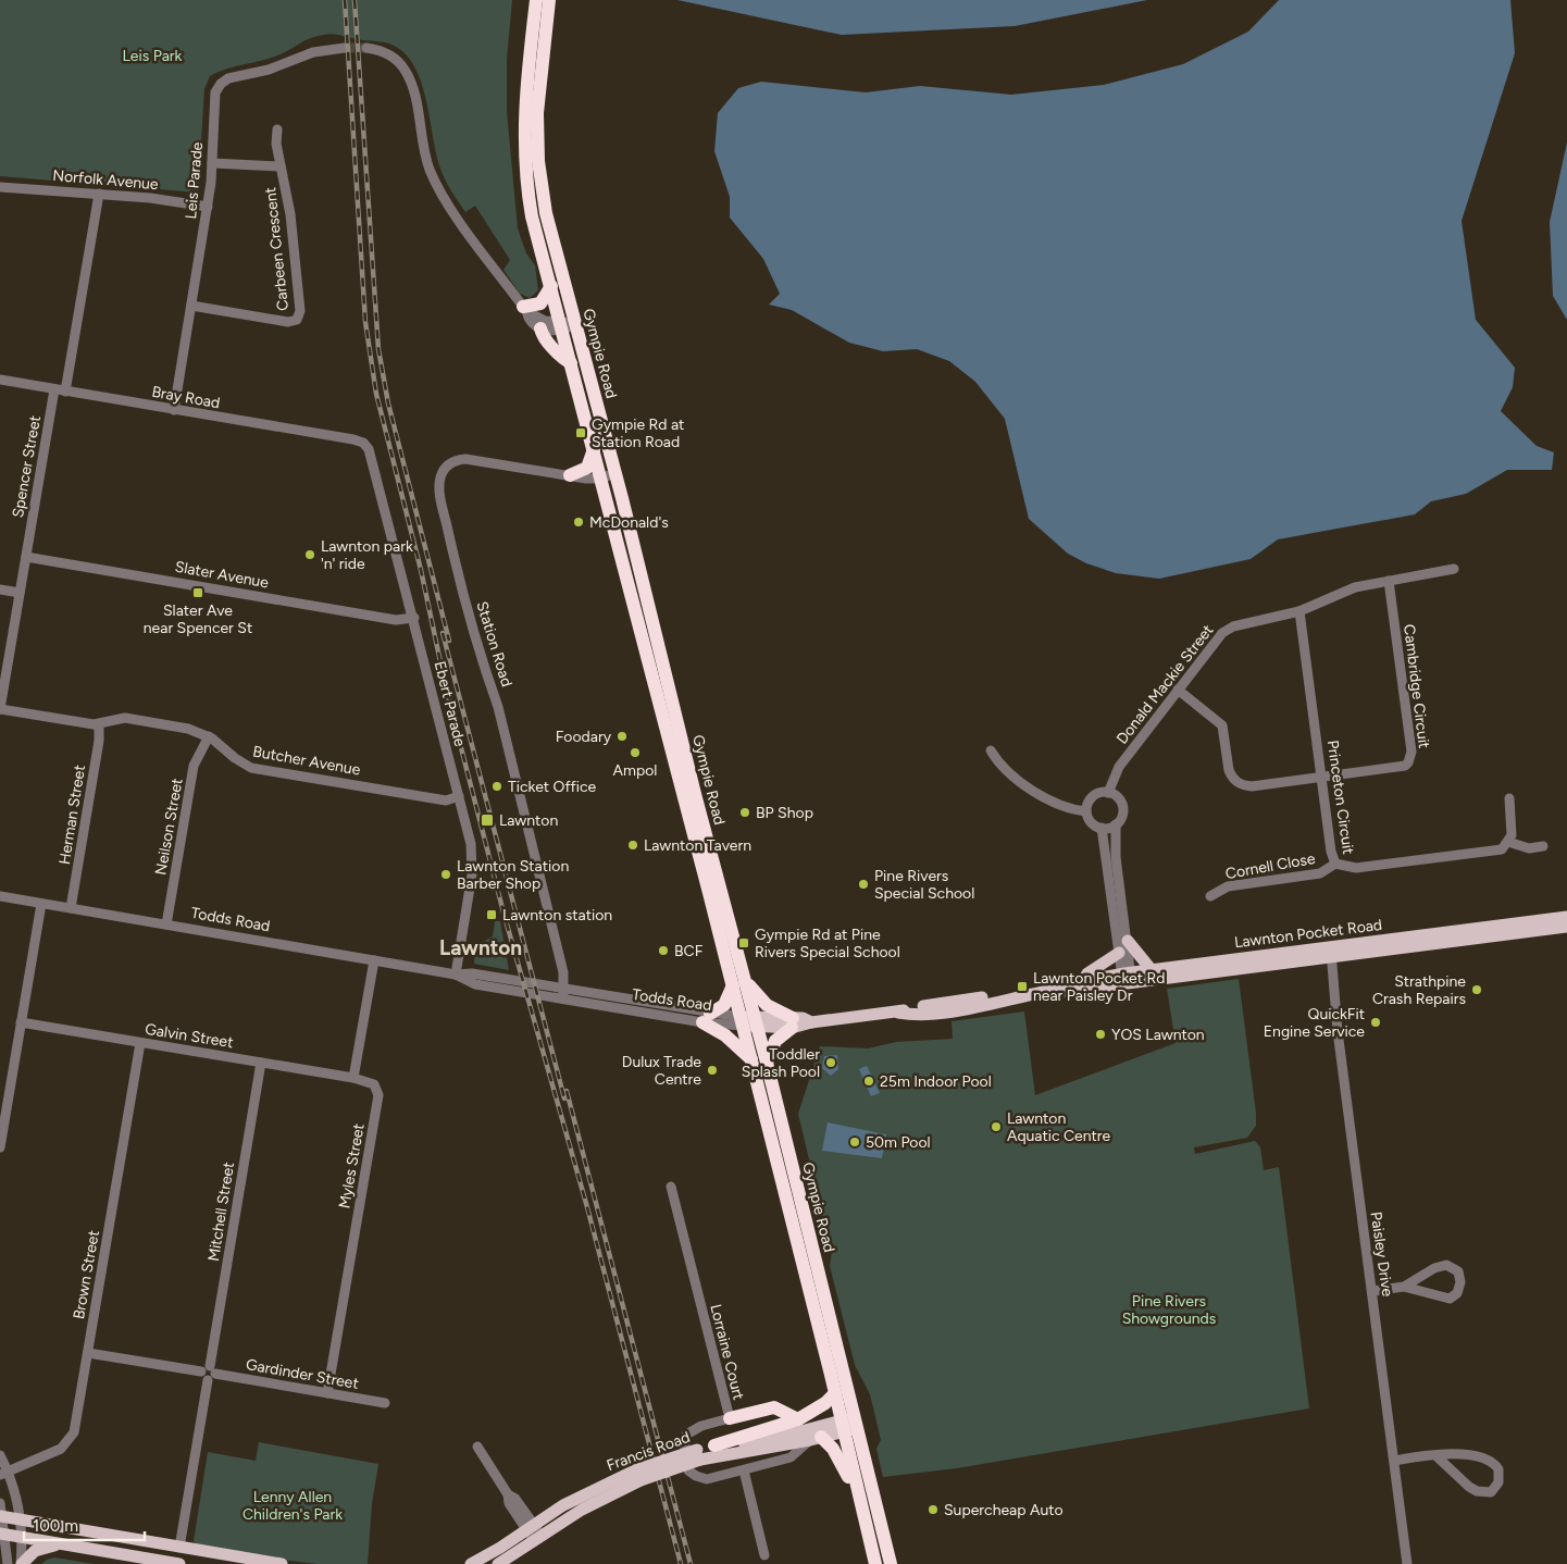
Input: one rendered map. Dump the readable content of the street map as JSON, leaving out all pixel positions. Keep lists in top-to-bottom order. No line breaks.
{"streets":{"highway":["Gympie Road"],"main road":["Todds Road","Lawnton Pocket Road","Francis Road"],"street":["Norfolk Avenue","Leis Parade","Carbeen Crescent","Bray Road","Spencer Street","Slater Avenue","Station Road","Donald Mackie Street","Cambridge Circuit","Ebert Parade","Butcher Avenue","Princeton Circuit","Herman Street","Neilson Street","Cornell Close","Galvin Street","Myles Street","Mitchell Street","Paisley Drive","Brown Street","Lorraine Court","Gardinder Street"]},"crossings":[["Norfolk Avenue","Leis Parade"],["Leis Parade","Carbeen Crescent"],["Leis Parade","Bray Road"],["Gympie Road","Station Road"],["Gympie Road","Todds Road"],["Gympie Road","Lawnton Pocket Road"],["Gympie Road","Francis Road"],["Bray Road","Spencer Street"],["Bray Road","Ebert Parade"],["Spencer Street","Slater Avenue"],["Spencer Street","Butcher Avenue"],["Slater Avenue","Ebert Parade"],["Station Road","Todds Road"],["Donald Mackie Street","Cambridge Circuit"],["Donald Mackie Street","Princeton Circuit"],["Cambridge Circuit","Princeton Circuit"],["Ebert Parade","Butcher Avenue"],["Ebert Parade","Todds Road"],["Butcher Avenue","Herman Street"],["Butcher Avenue","Neilson Street"],["Princeton Circuit","Cornell Close"],["Herman Street","Todds Road"],["Neilson Street","Todds Road"],["Todds Road","Lawnton Pocket Road"],["Lawnton Pocket Road","Paisley Drive"],["Galvin Street","Myles Street"],["Galvin Street","Mitchell Street"],["Galvin Street","Brown Street"],["Myles Street","Gardinder Street"],["Mitchell Street","Gardinder Street"],["Brown Street","Gardinder Street"],["Lorraine Court","Francis Road"]],"districts":["Lawnton"],"parks":["Leis Park","Pine Rivers Showgrounds","Lenny Allen Children's Park"],"places":{"transit":["Gympie Rd at Station Road","Slater Ave near Spencer St","Lawnton","Lawnton station","Gympie Rd at Pine Rivers Special School","Lawnton Pocket Rd near Paisley Dr"],"other":["McDonald's","Lawnton park 'n' ride","Foodary","Ampol","Ticket Office","BP Shop","Lawnton Tavern","Lawnton Station Barber Shop","Pine Rivers Special School","BCF","Strathpine Crash Repairs","QuickFit Engine Service","YOS Lawnton","Toddler Splash Pool","Dulux Trade Centre","25m Indoor Pool","Lawnton Aquatic Centre","50m Pool","Supercheap Auto"]},"scale_bar":"100 m"}
